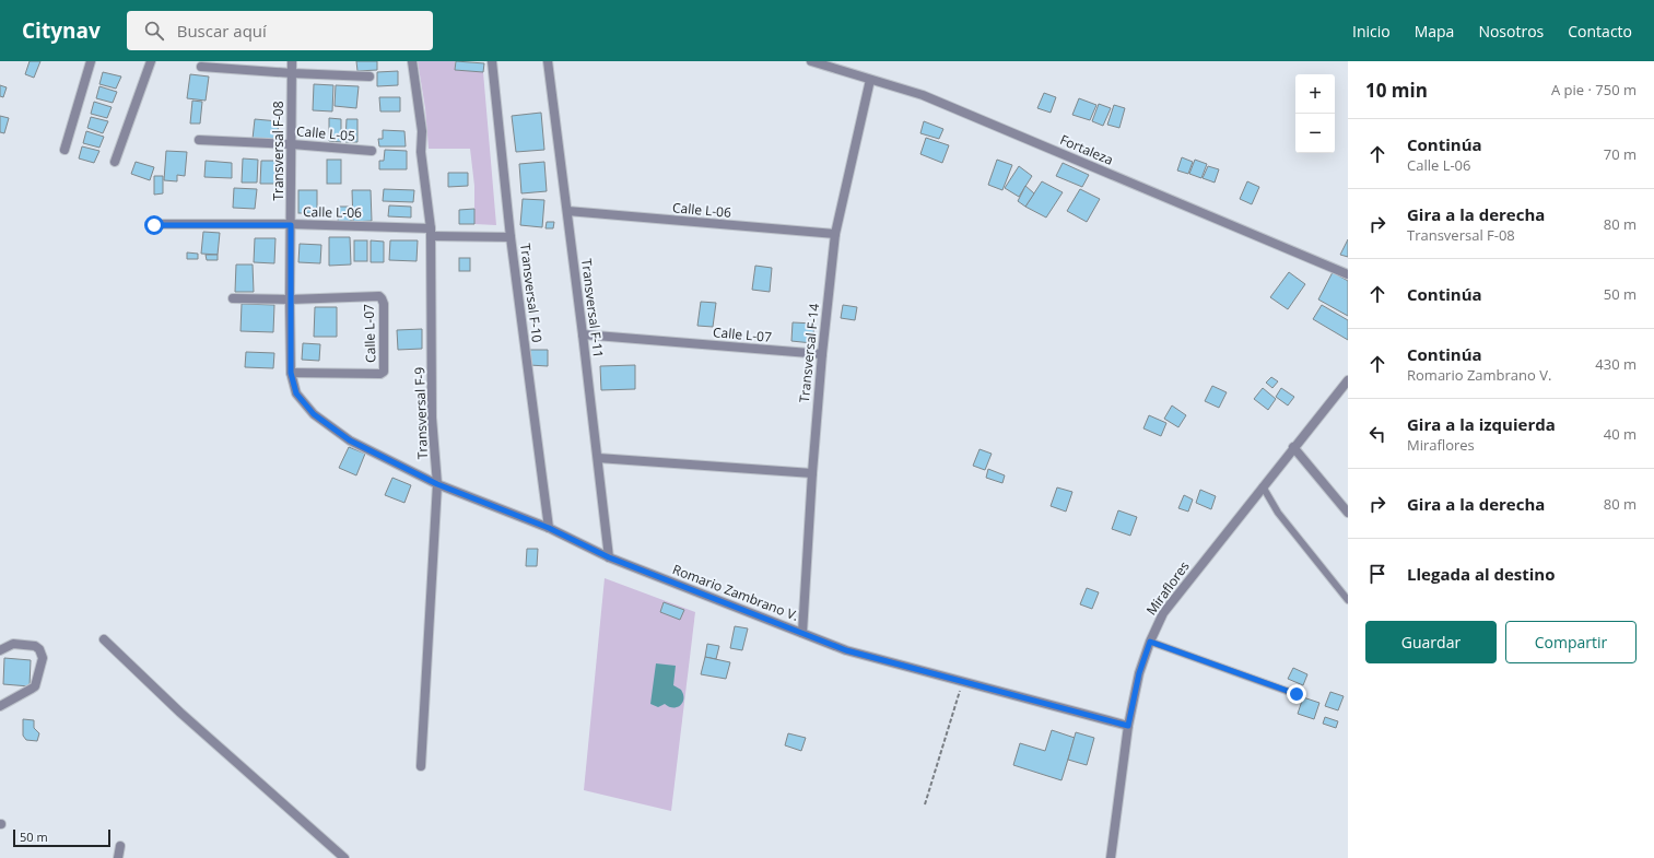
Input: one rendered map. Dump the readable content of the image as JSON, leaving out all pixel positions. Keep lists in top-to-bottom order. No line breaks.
{"streets":{"street":["Calle L-05","Fortaleza","Transversal F-08","Calle L-06","Transversal F-10","Transversal F-11","Calle L-07","Transversal F-14","Transversal F-9","Miraflores","Romario Zambrano V."]},"crossings":[["Calle L-05","Transversal F-08"],["Fortaleza","Transversal F-14"],["Transversal F-08","Calle L-06"],["Transversal F-08","Calle L-07"],["Transversal F-08","Romario Zambrano V."],["Calle L-06","Transversal F-10"],["Calle L-06","Transversal F-11"],["Calle L-06","Transversal F-14"],["Calle L-06","Transversal F-9"],["Transversal F-10","Romario Zambrano V."],["Transversal F-11","Calle L-07"],["Transversal F-11","Romario Zambrano V."],["Calle L-07","Transversal F-14"],["Transversal F-14","Romario Zambrano V."],["Transversal F-9","Romario Zambrano V."],["Miraflores","Romario Zambrano V."]],"scale_bar":"50 m","page":{"header":"Citynav","search":"Buscar aquí","nav":["Inicio","Mapa","Nosotros","Contacto"],"heading":["10 min","A pie · 750 m"],"map_buttons":["+","−"],"list":[["Continúa","Calle L-06","70 m"],["Gira a la derecha","Transversal F-08","80 m"],["Continúa","50 m"],["Continúa","Romario Zambrano V.","430 m"],["Gira a la izquierda","Miraflores","40 m"],["Gira a la derecha","80 m"],"Llegada al destino"],"buttons":["Guardar","Compartir"],"scale":"50 m"}}
